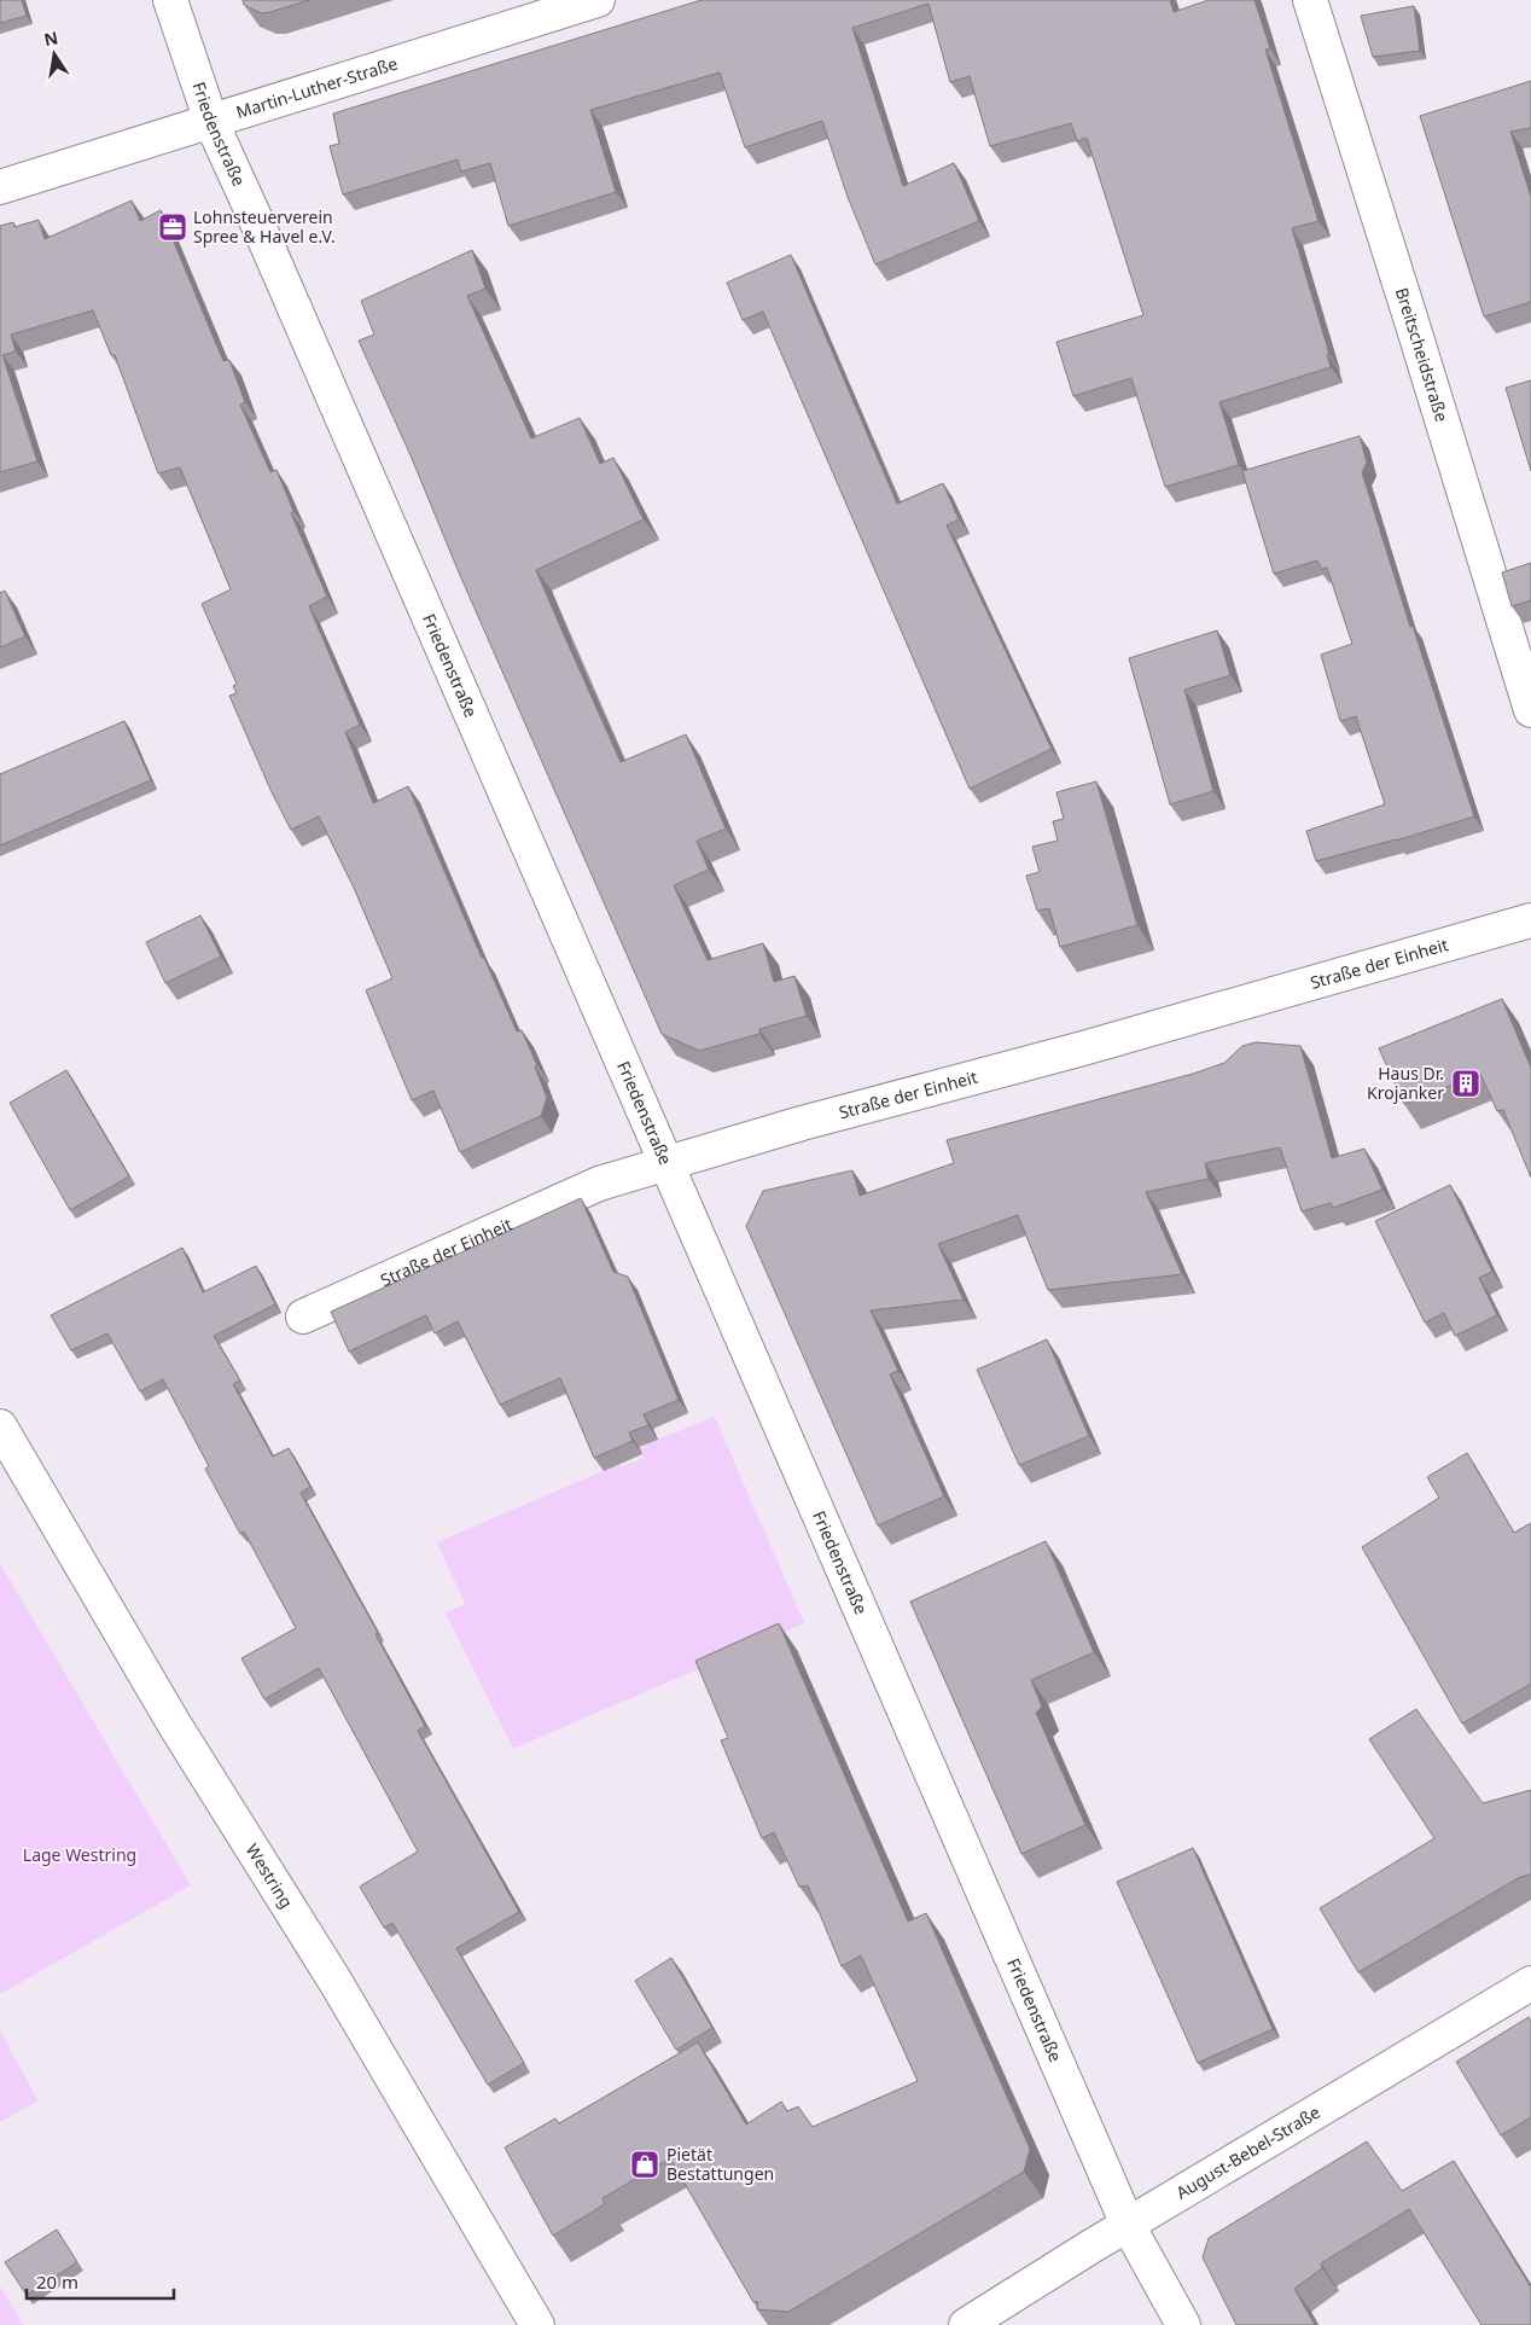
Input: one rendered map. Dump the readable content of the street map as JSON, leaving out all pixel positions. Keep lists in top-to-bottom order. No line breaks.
{"streets":{"street":["Martin-Luther-Straße","Friedenstraße","Breitscheidstraße","Straße der Einheit","Westring","August-Bebel-Straße"]},"crossings":[["Martin-Luther-Straße","Friedenstraße"],["Friedenstraße","Straße der Einheit"],["Friedenstraße","August-Bebel-Straße"]],"parks":["Lage Westring"],"places":{"office":["Lohnsteuerverein Spree & Havel e.V."],"building":["Haus Dr. Krojanker"],"shop":["Pietät Bestattungen"]},"scale_bar":"20 m","north":"top"}
